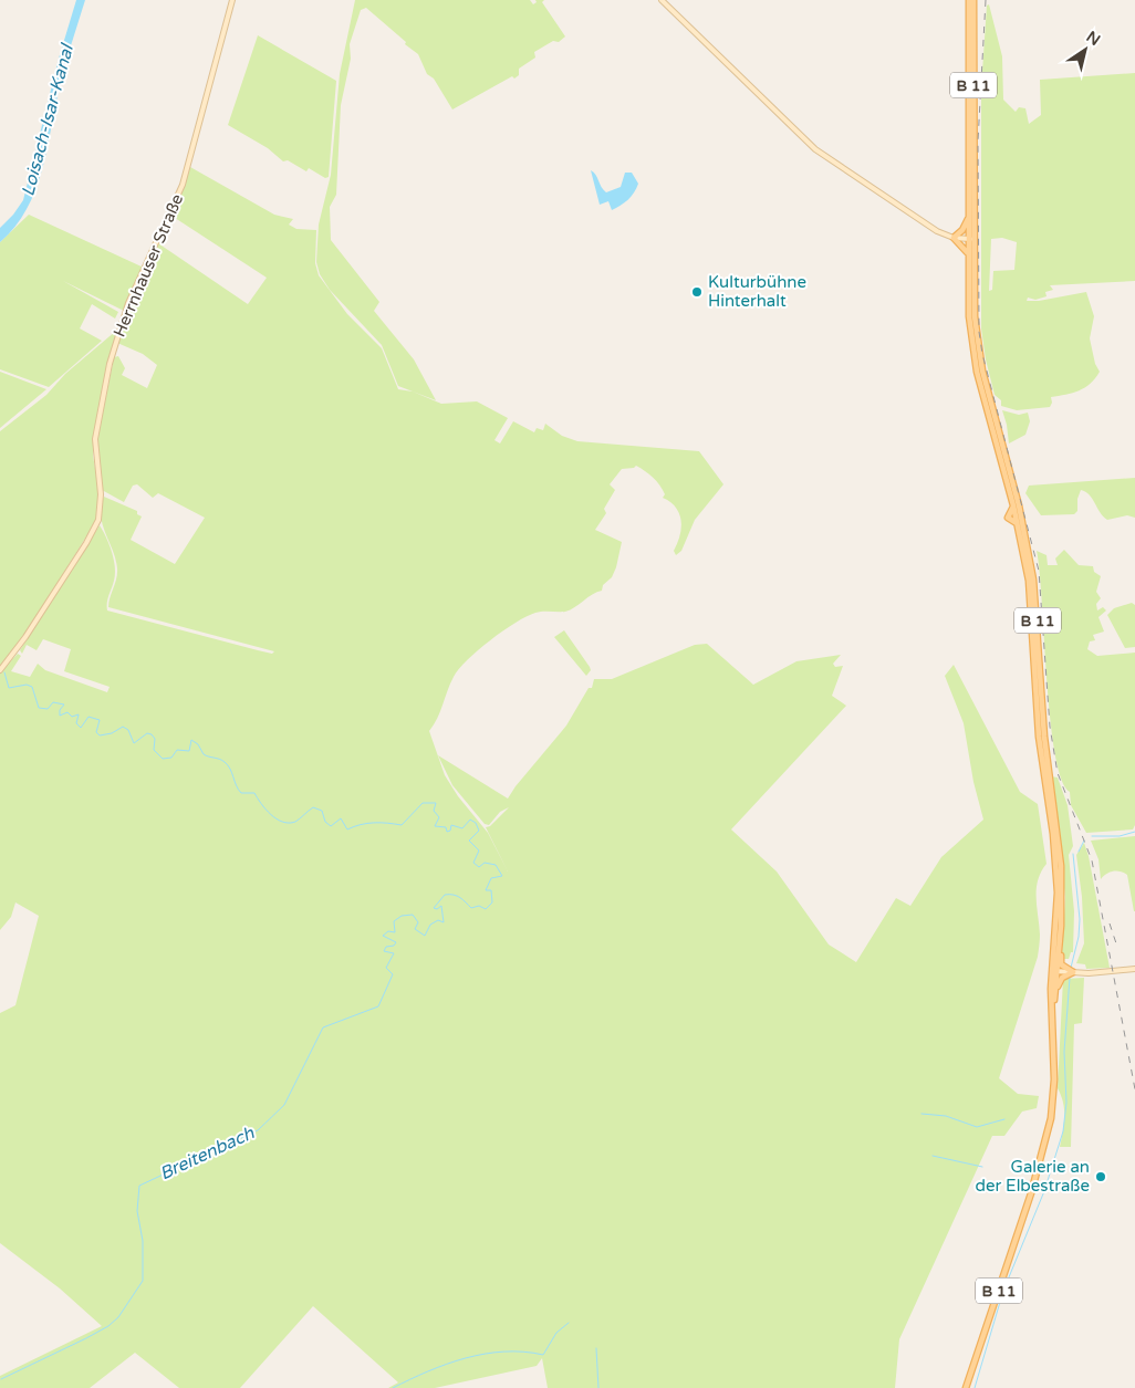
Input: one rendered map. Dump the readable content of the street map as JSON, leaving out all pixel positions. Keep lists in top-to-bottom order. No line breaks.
{"streets":{"main road":["B 11"],"street":["Herrnhauser Straße"]},"water":["Loisach-Isar-Kanal","Breitenbach"],"places":["Kulturbühne Hinterhalt","Galerie an der Elbestraße"],"north":"top right"}
